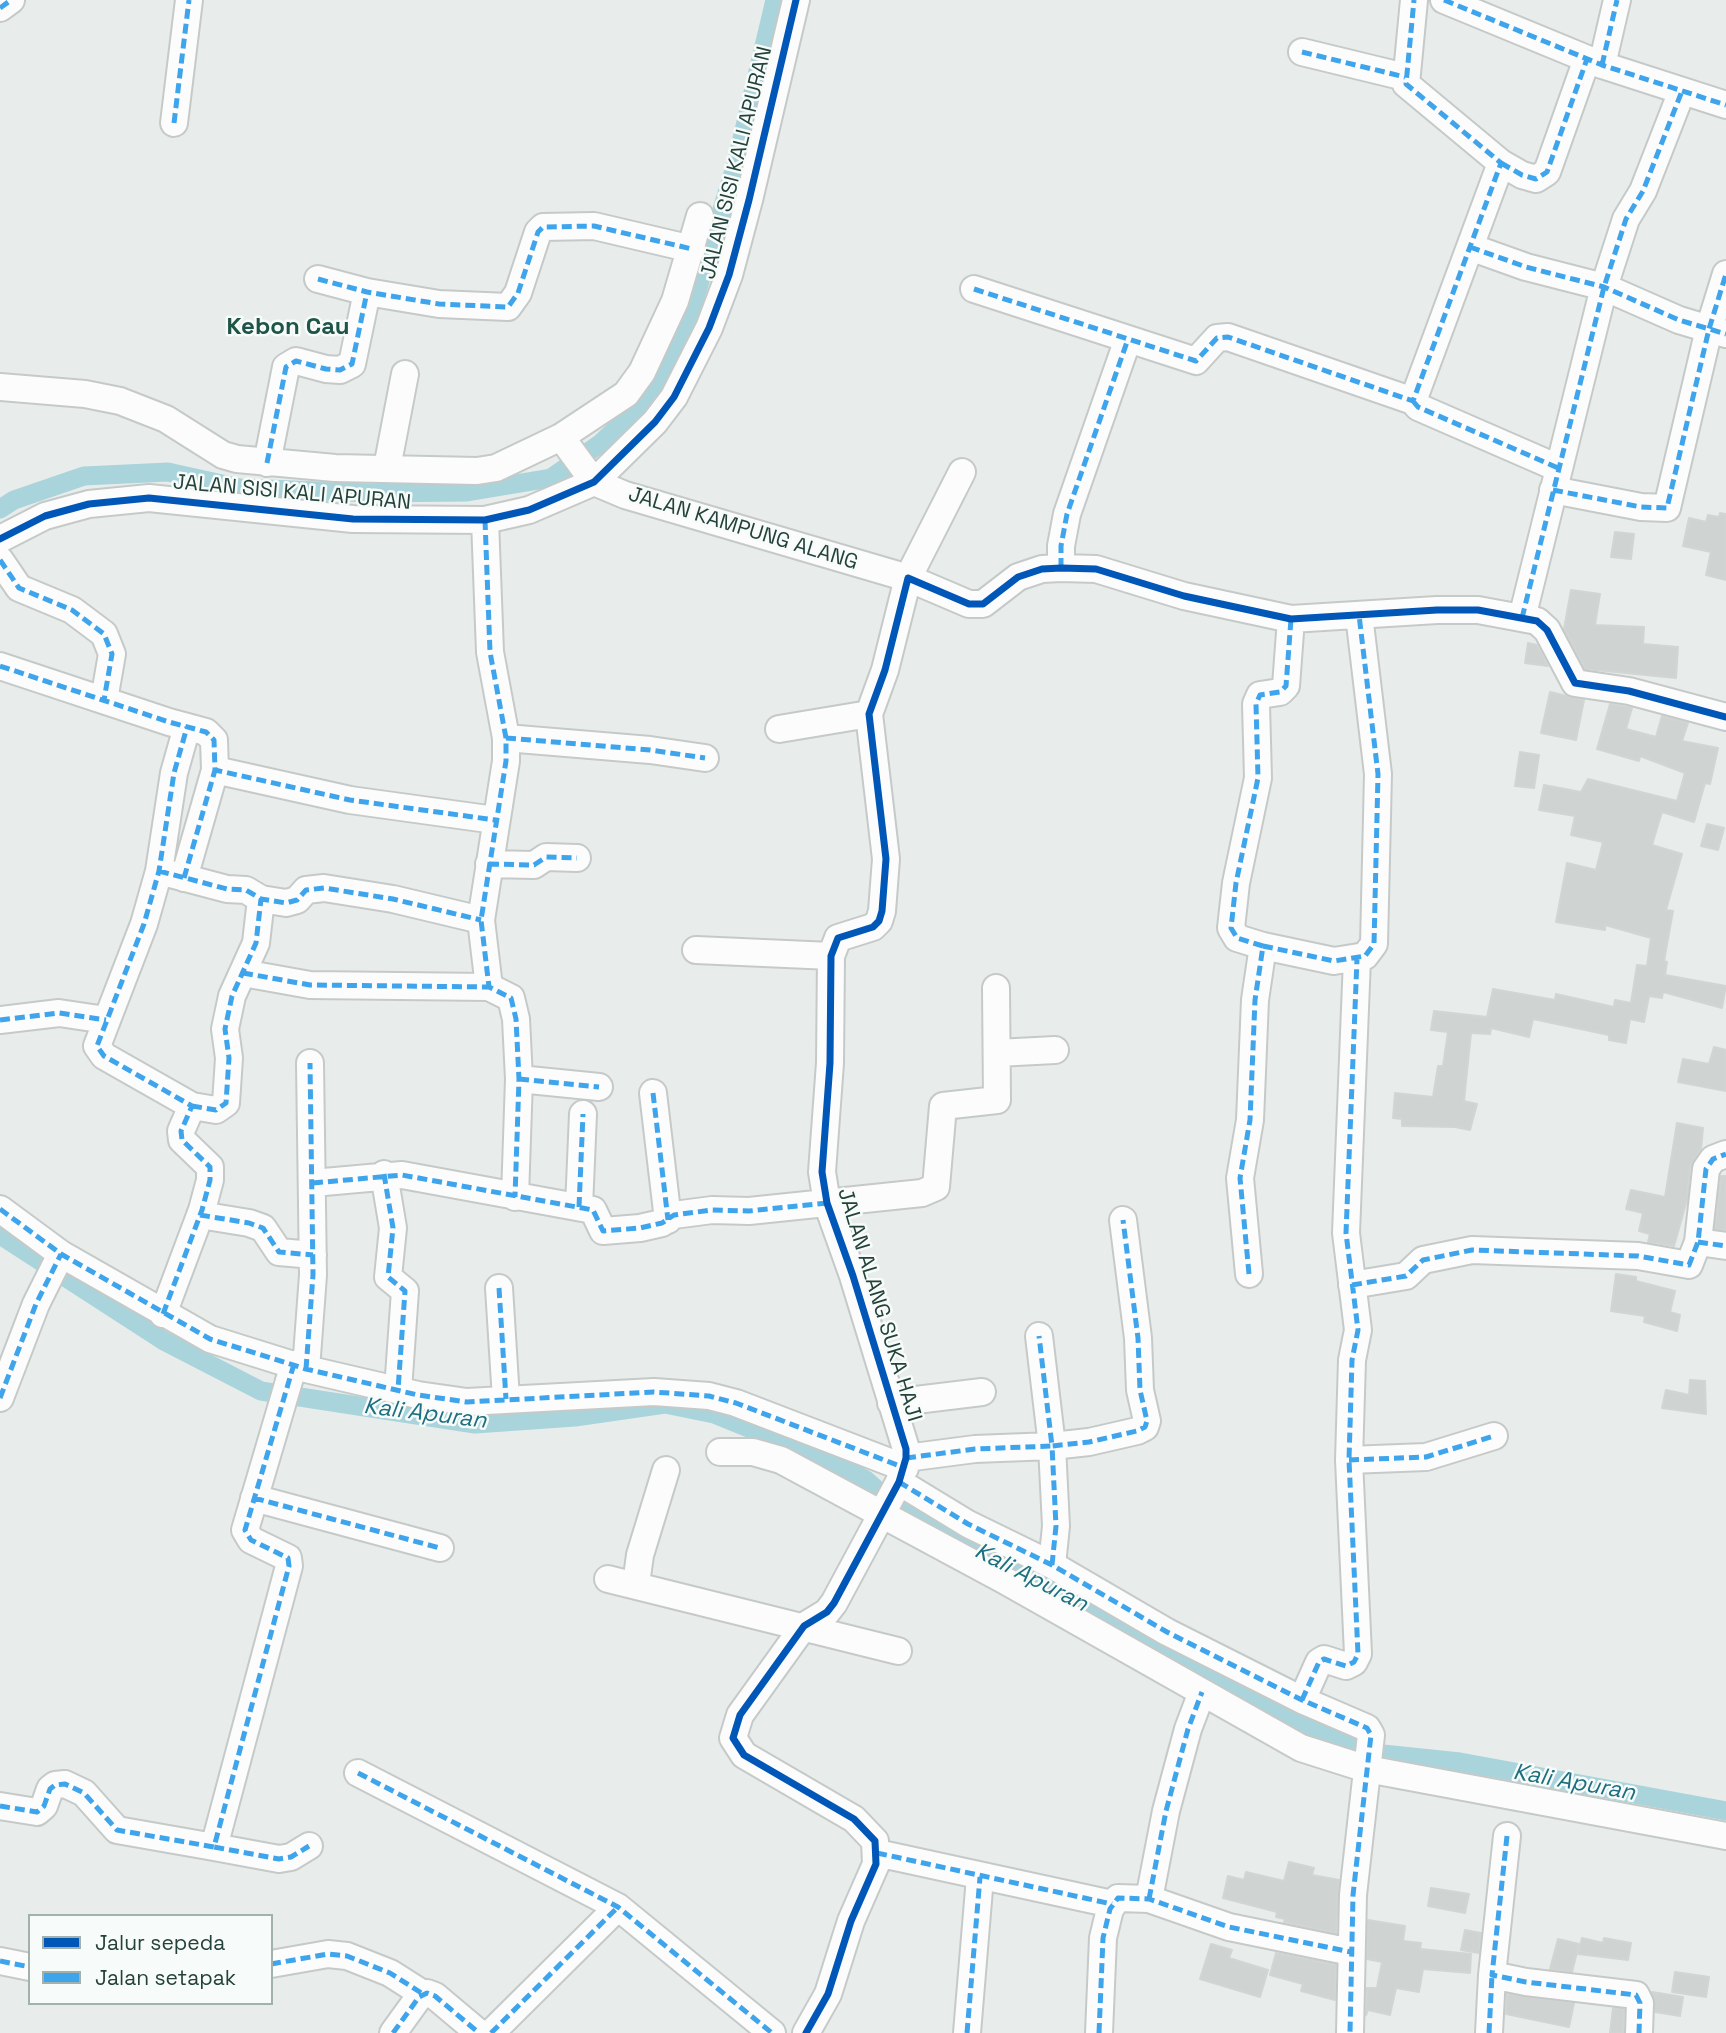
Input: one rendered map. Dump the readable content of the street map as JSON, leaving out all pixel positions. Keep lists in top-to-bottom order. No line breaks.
{"streets":{"street":["JALAN SISI KALI APURAN","JALAN KAMPUNG ALANG","JALAN ALANG SUKA HAJI"]},"crossings":[["JALAN SISI KALI APURAN","JALAN KAMPUNG ALANG"]],"districts":["Kebon Cau"],"water":["Kali Apuran"],"legend":["Jalur sepeda","Jalan setapak"]}
